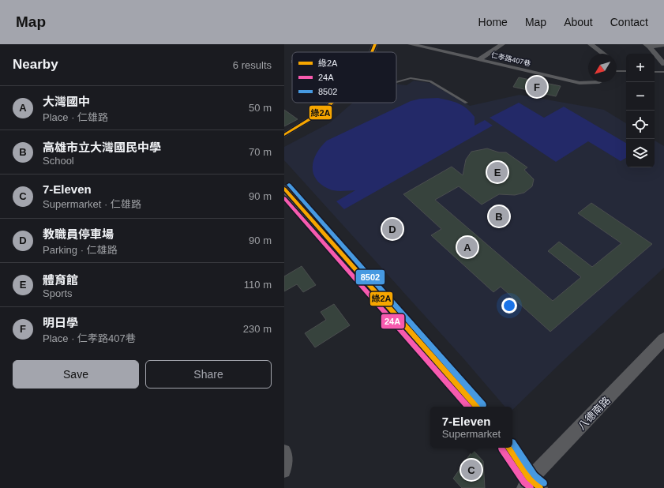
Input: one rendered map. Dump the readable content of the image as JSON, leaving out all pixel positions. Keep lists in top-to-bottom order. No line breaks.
{"streets":{"street":["仁孝路407巷","八德南路"]},"lines":["transit line 綠2A","transit line 8502","transit line 24A"],"legend":["綠2A","24A","8502"],"north":"bottom left","page":{"header":"Map","nav":["Home","Map","About","Contact"],"heading":["Nearby","6 results"],"map_buttons":["+","−"],"pins":["F","E","B","D","A","C"],"list":[{"mark":"A","name":"大灣國中","note":"Place · 仁雄路","value":"50 m"},{"mark":"B","name":"高雄市立大灣國民中學","note":"School","value":"70 m"},{"mark":"C","name":"7-Eleven","note":"Supermarket · 仁雄路","value":"90 m"},{"mark":"D","name":"教職員停車場","note":"Parking · 仁雄路","value":"90 m"},{"mark":"E","name":"體育館","note":"Sports","value":"110 m"},{"mark":"F","name":"明日學","note":"Place · 仁孝路407巷","value":"230 m"}],"buttons":["Save","Share"],"popup":["7-Eleven","Supermarket"]}}
